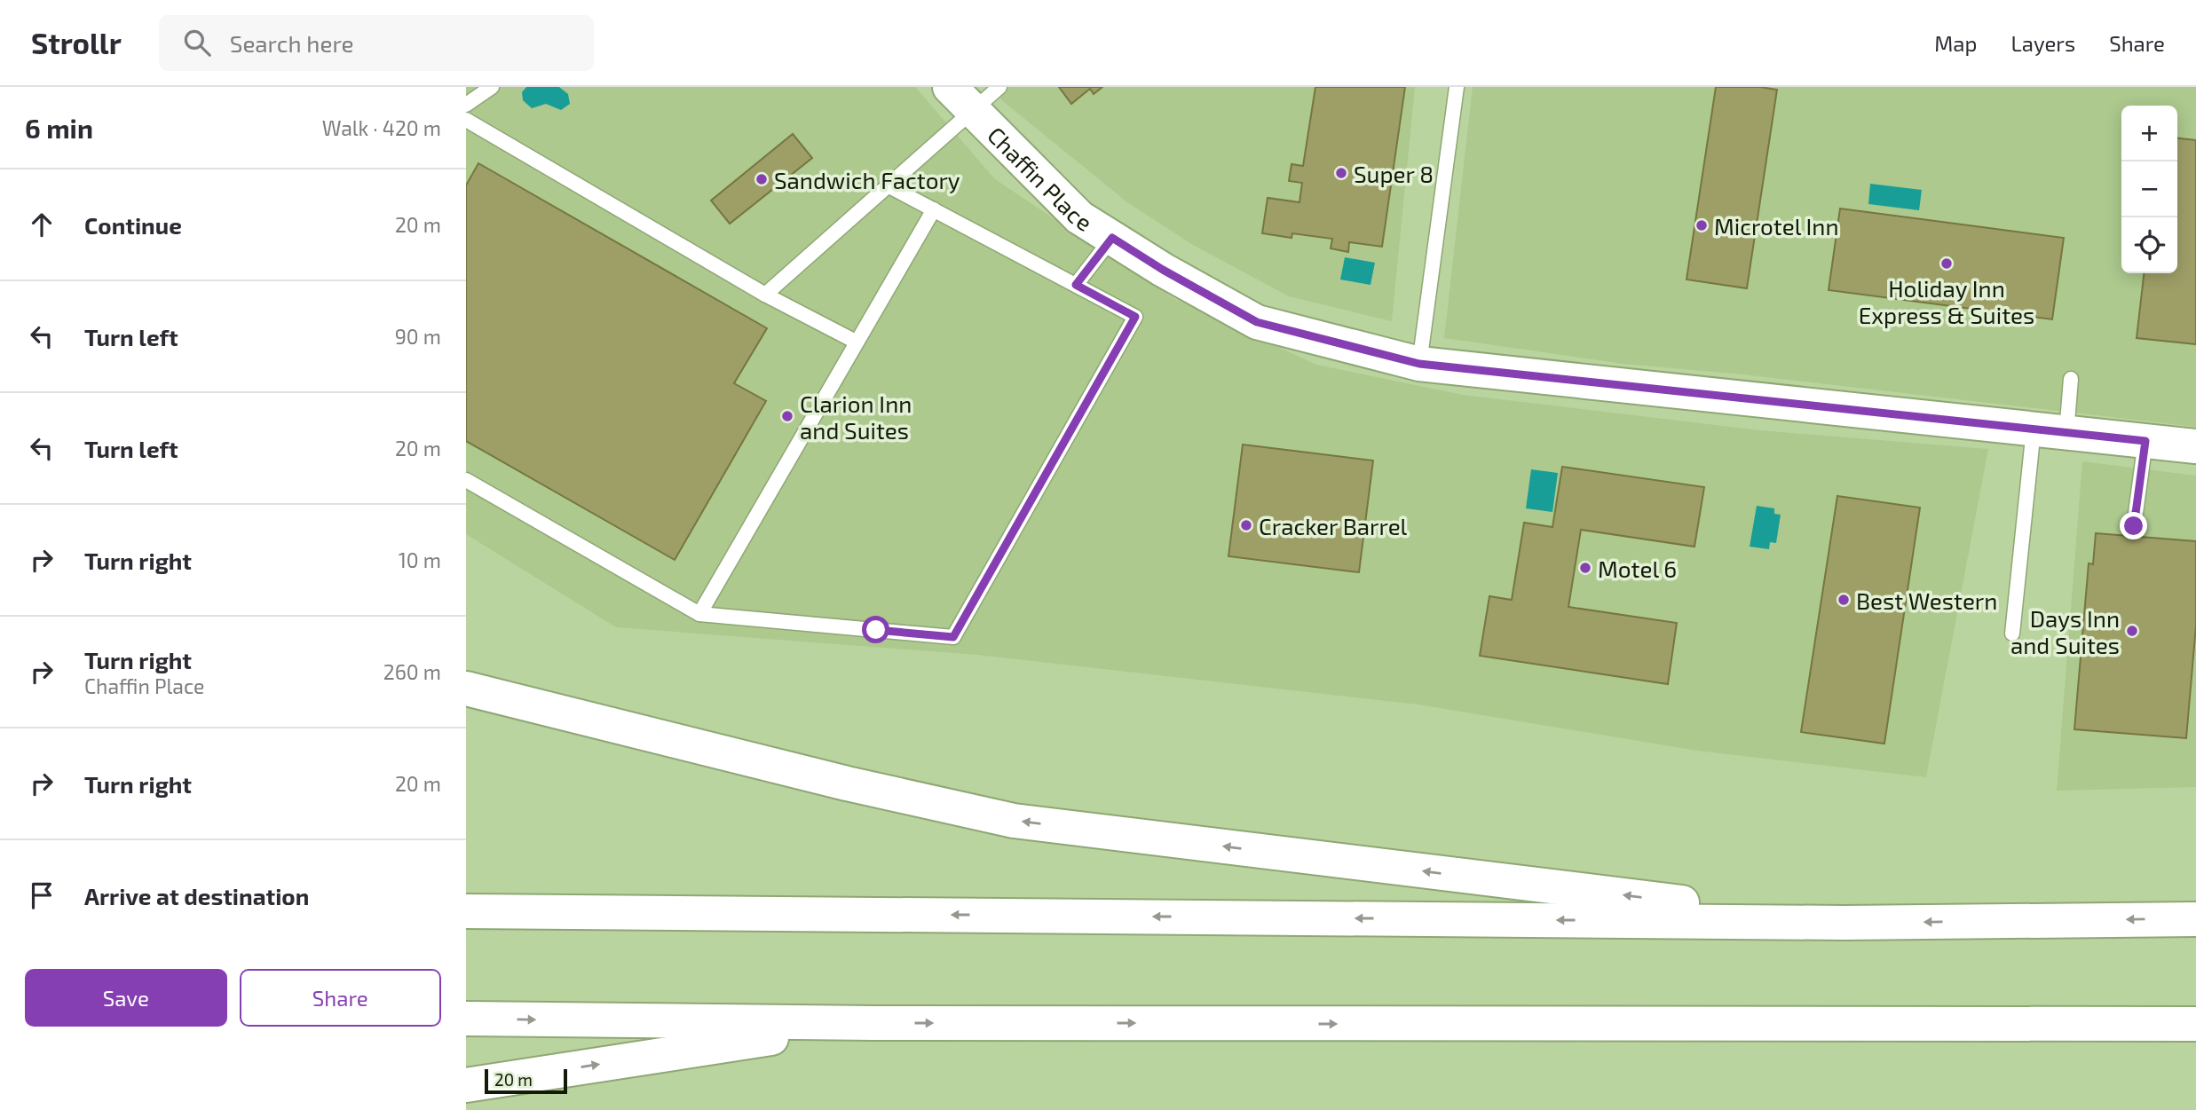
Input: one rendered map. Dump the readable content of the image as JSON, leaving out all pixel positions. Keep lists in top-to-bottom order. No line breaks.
{"streets":{"main road":["Chaffin Place"]},"places":["Super 8","Sandwich Factory","Microtel Inn","Holiday Inn Express & Suites","Clarion Inn and Suites","Cracker Barrel","Motel 6","Best Western","Days Inn and Suites"],"scale_bar":"20 m","page":{"header":"Strollr","search":"Search here","nav":["Map","Layers","Share"],"heading":["6 min","Walk · 420 m"],"map_buttons":["+","−"],"list":[["Continue","20 m"],["Turn left","90 m"],["Turn left","20 m"],["Turn right","10 m"],["Turn right","Chaffin Place","260 m"],["Turn right","20 m"],"Arrive at destination"],"buttons":["Save","Share"],"scale":"20 m"}}
